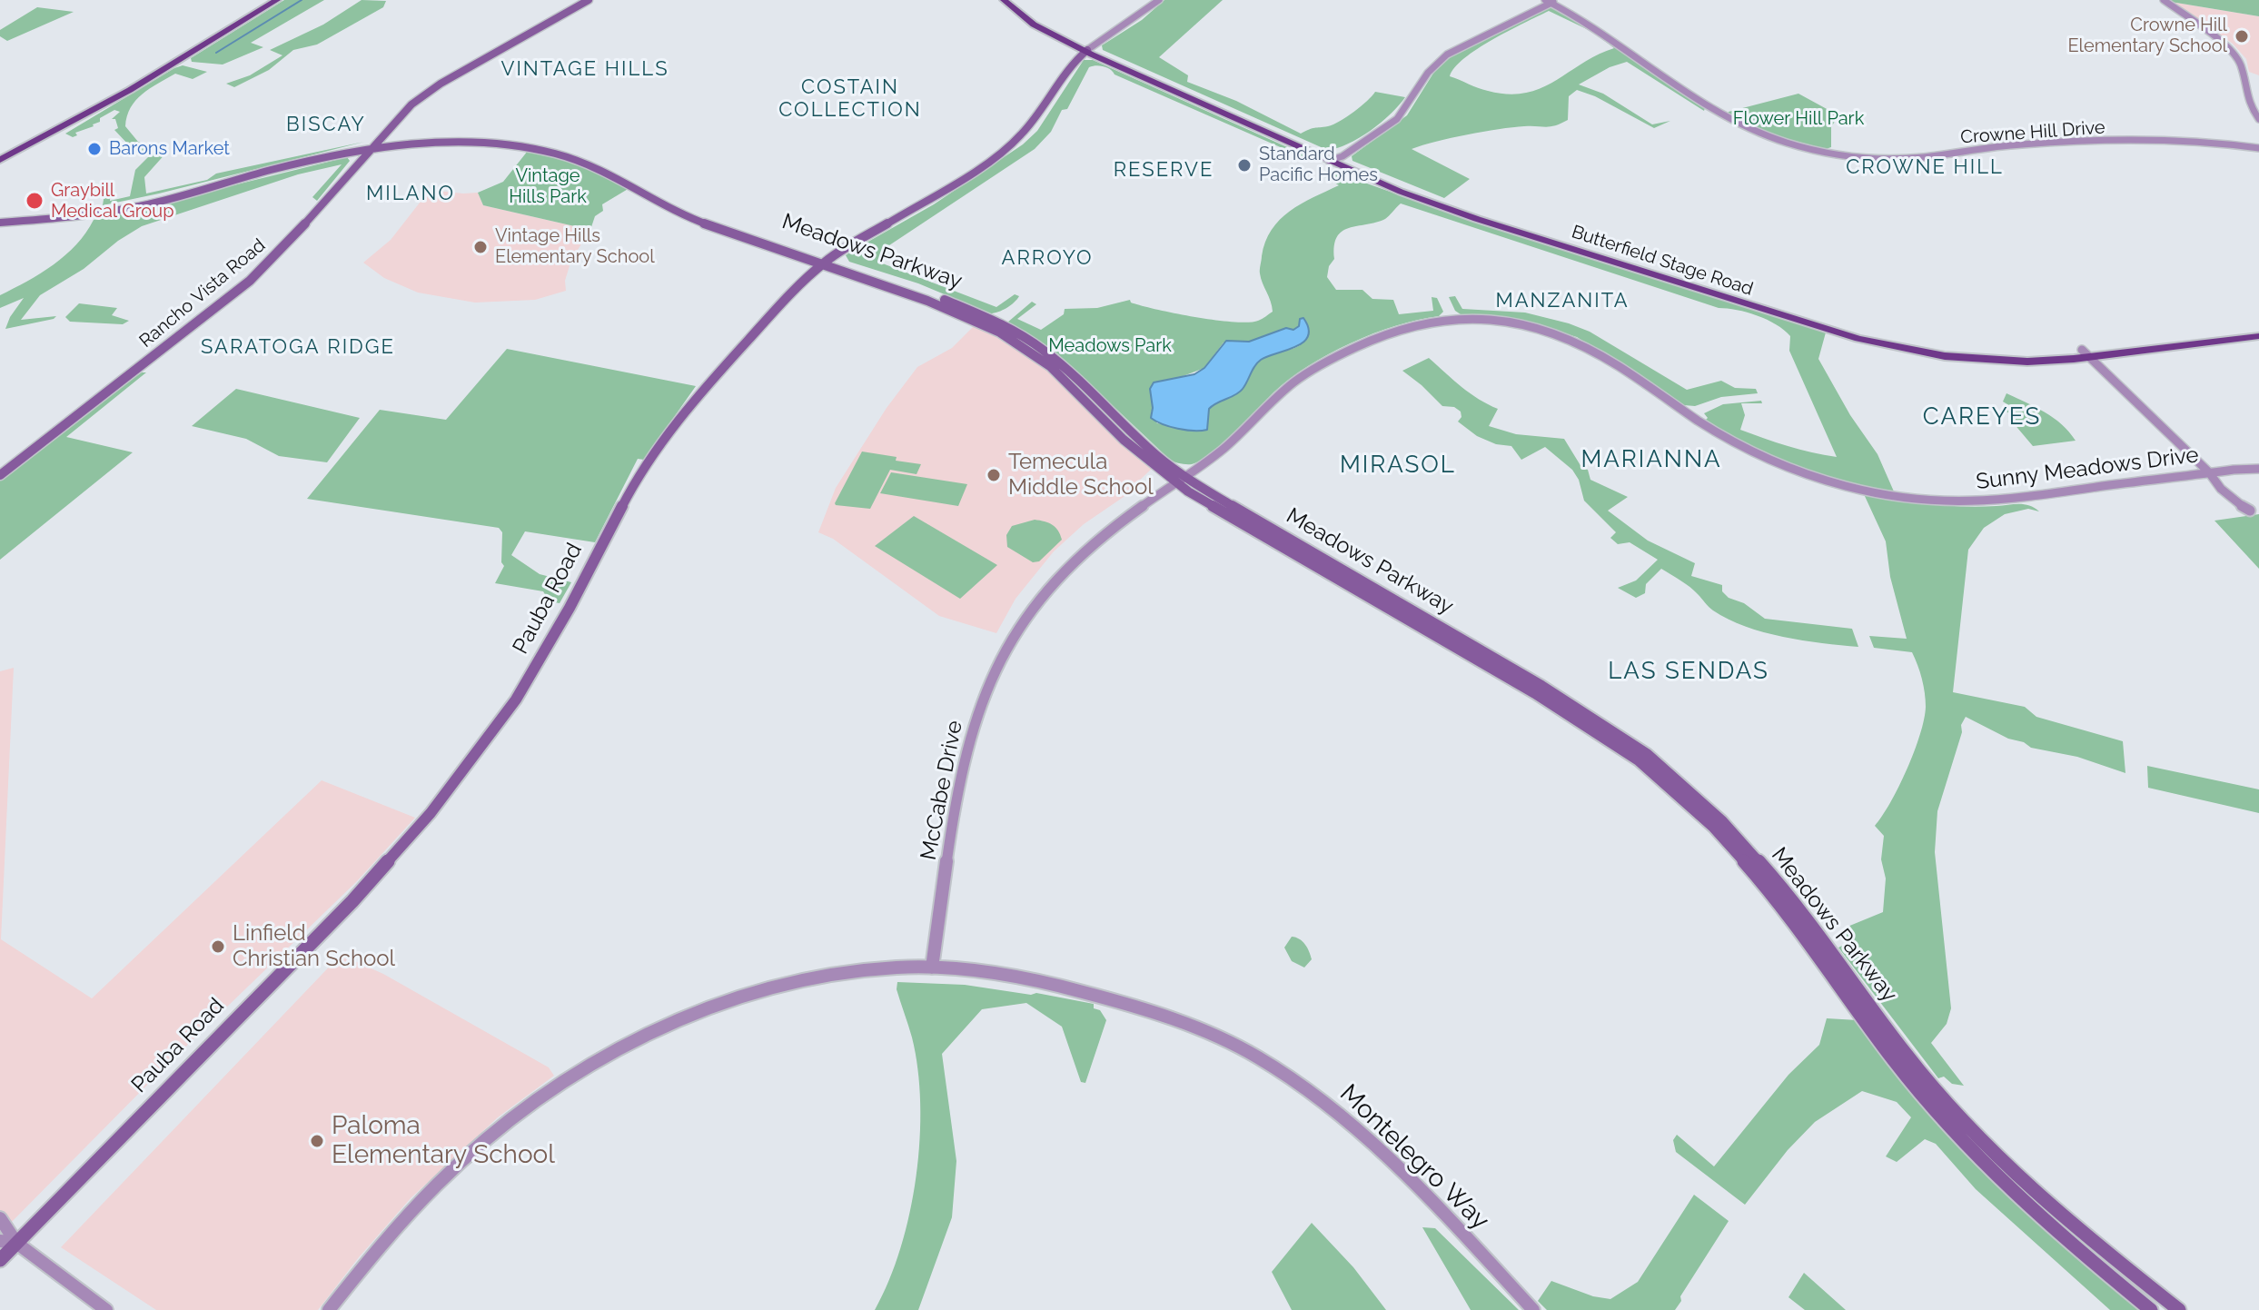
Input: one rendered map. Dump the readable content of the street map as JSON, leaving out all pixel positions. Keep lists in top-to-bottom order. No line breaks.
{"streets":{"main road":["Meadows Parkway","Butterfield Stage Road","Rancho Vista Road","Pauba Road"],"street":["Crowne Hill Drive","Sunny Meadows Drive","McCabe Drive","Montelegro Way"]},"crossings":[["Meadows Parkway","Rancho Vista Road"],["Meadows Parkway","Sunny Meadows Drive"],["Meadows Parkway","Pauba Road"],["Meadows Parkway","McCabe Drive"],["Butterfield Stage Road","Pauba Road"],["Sunny Meadows Drive","McCabe Drive"],["McCabe Drive","Montelegro Way"]],"districts":["VINTAGE HILLS","COSTAIN COLLECTION","BISCAY","CROWNE HILL","RESERVE","MILANO","ARROYO","MANZANITA","SARATOGA RIDGE","CAREYES","MARIANNA","MIRASOL","LAS SENDAS"],"parks":["Flower Hill Park","Vintage Hills Park","Meadows Park"],"places":["Crowne Hill Elementary School","Barons Market","Standard Pacific Homes","Graybill Medical Group","Vintage Hills Elementary School","Temecula Middle School","Linfield Christian School","Paloma Elementary School"]}
